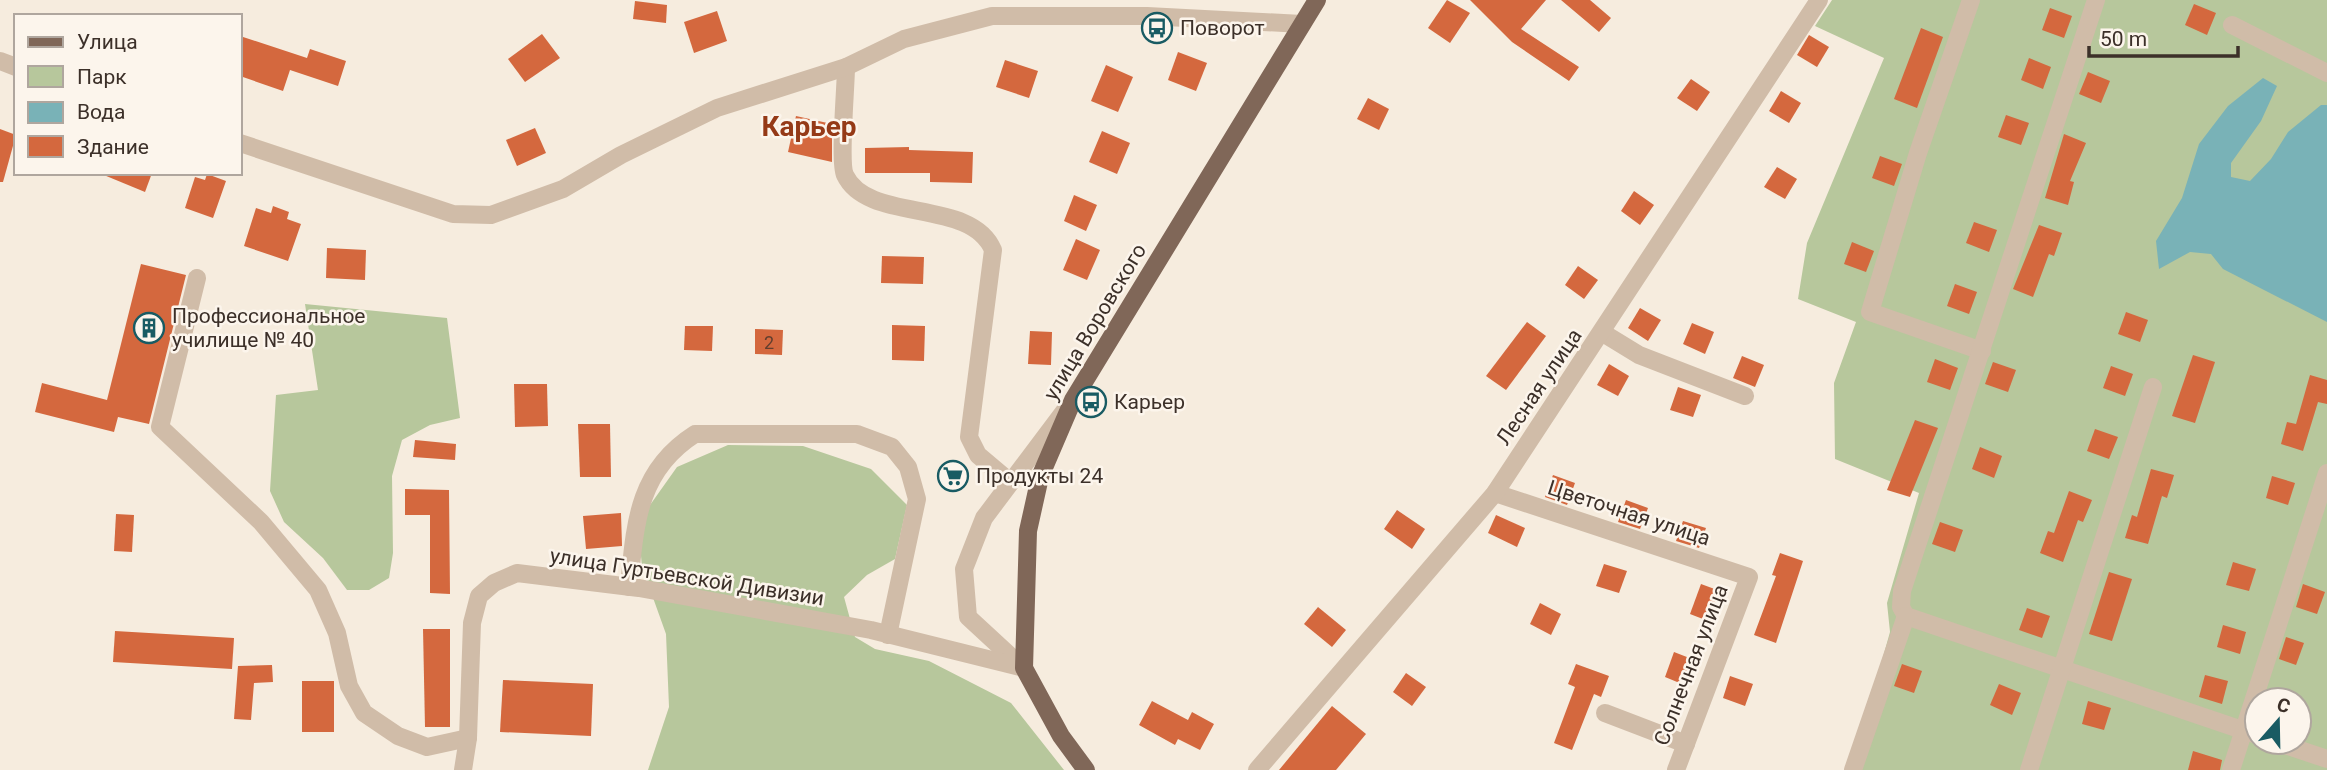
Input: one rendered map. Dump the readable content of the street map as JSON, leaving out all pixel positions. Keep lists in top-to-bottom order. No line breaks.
{"streets":{"main road":["улица Воровского"],"street":["Лесная улица","Цветочная улица","улица Гуртьевской Дивизии","Солнечная улица"]},"crossings":[["улица Воровского","улица Гуртьевской Дивизии"],["Лесная улица","Цветочная улица"],["Цветочная улица","Солнечная улица"]],"districts":["Карьер"],"places":{"bus stop":["Поворот","Карьер"],"building":["Профессиональное училище № 40"],"supermarket":["Продукты 24"]},"house_numbers":["2"],"legend":["Улица","Парк","Вода","Здание"],"scale_bar":"50 m","north":"top"}
